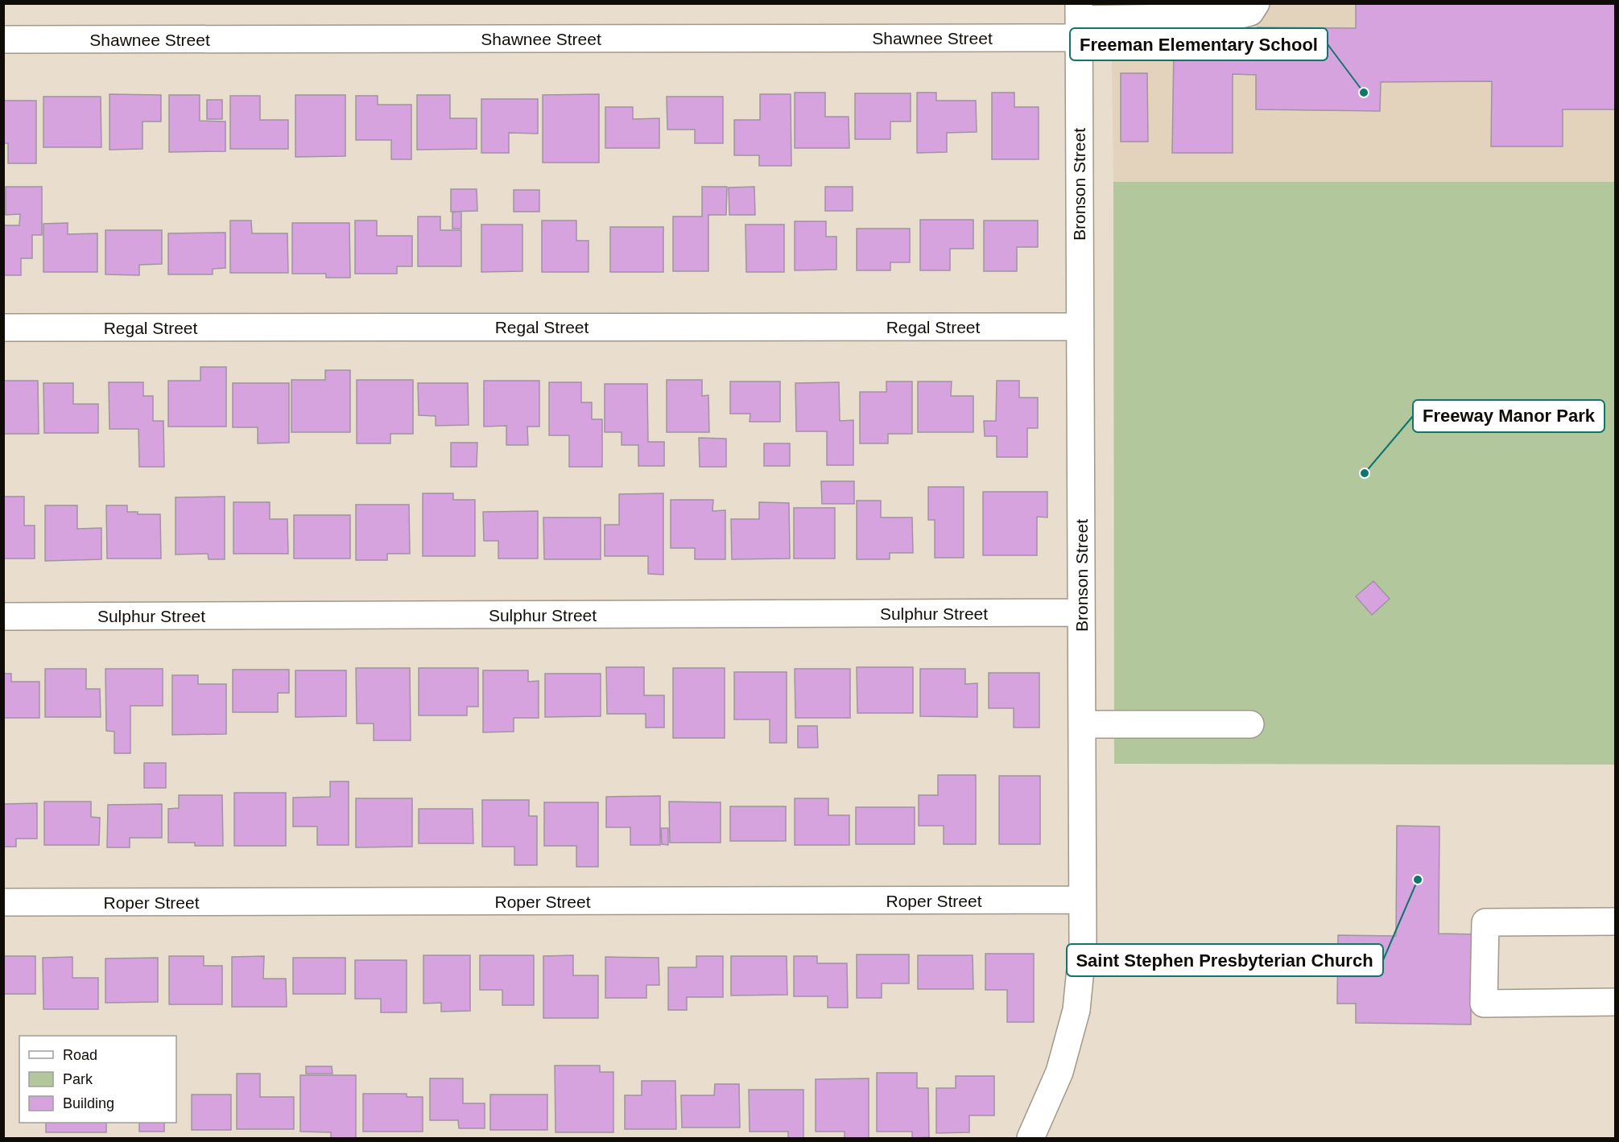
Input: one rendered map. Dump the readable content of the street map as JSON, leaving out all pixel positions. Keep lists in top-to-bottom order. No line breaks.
{"streets":{"street":["Shawnee Street","Bronson Street","Regal Street","Sulphur Street","Roper Street"]},"crossings":[["Shawnee Street","Bronson Street"],["Bronson Street","Regal Street"],["Bronson Street","Sulphur Street"],["Bronson Street","Roper Street"]],"places":["Freeman Elementary School","Freeway Manor Park","Saint Stephen Presbyterian Church"],"legend":["Road","Park","Building"]}
